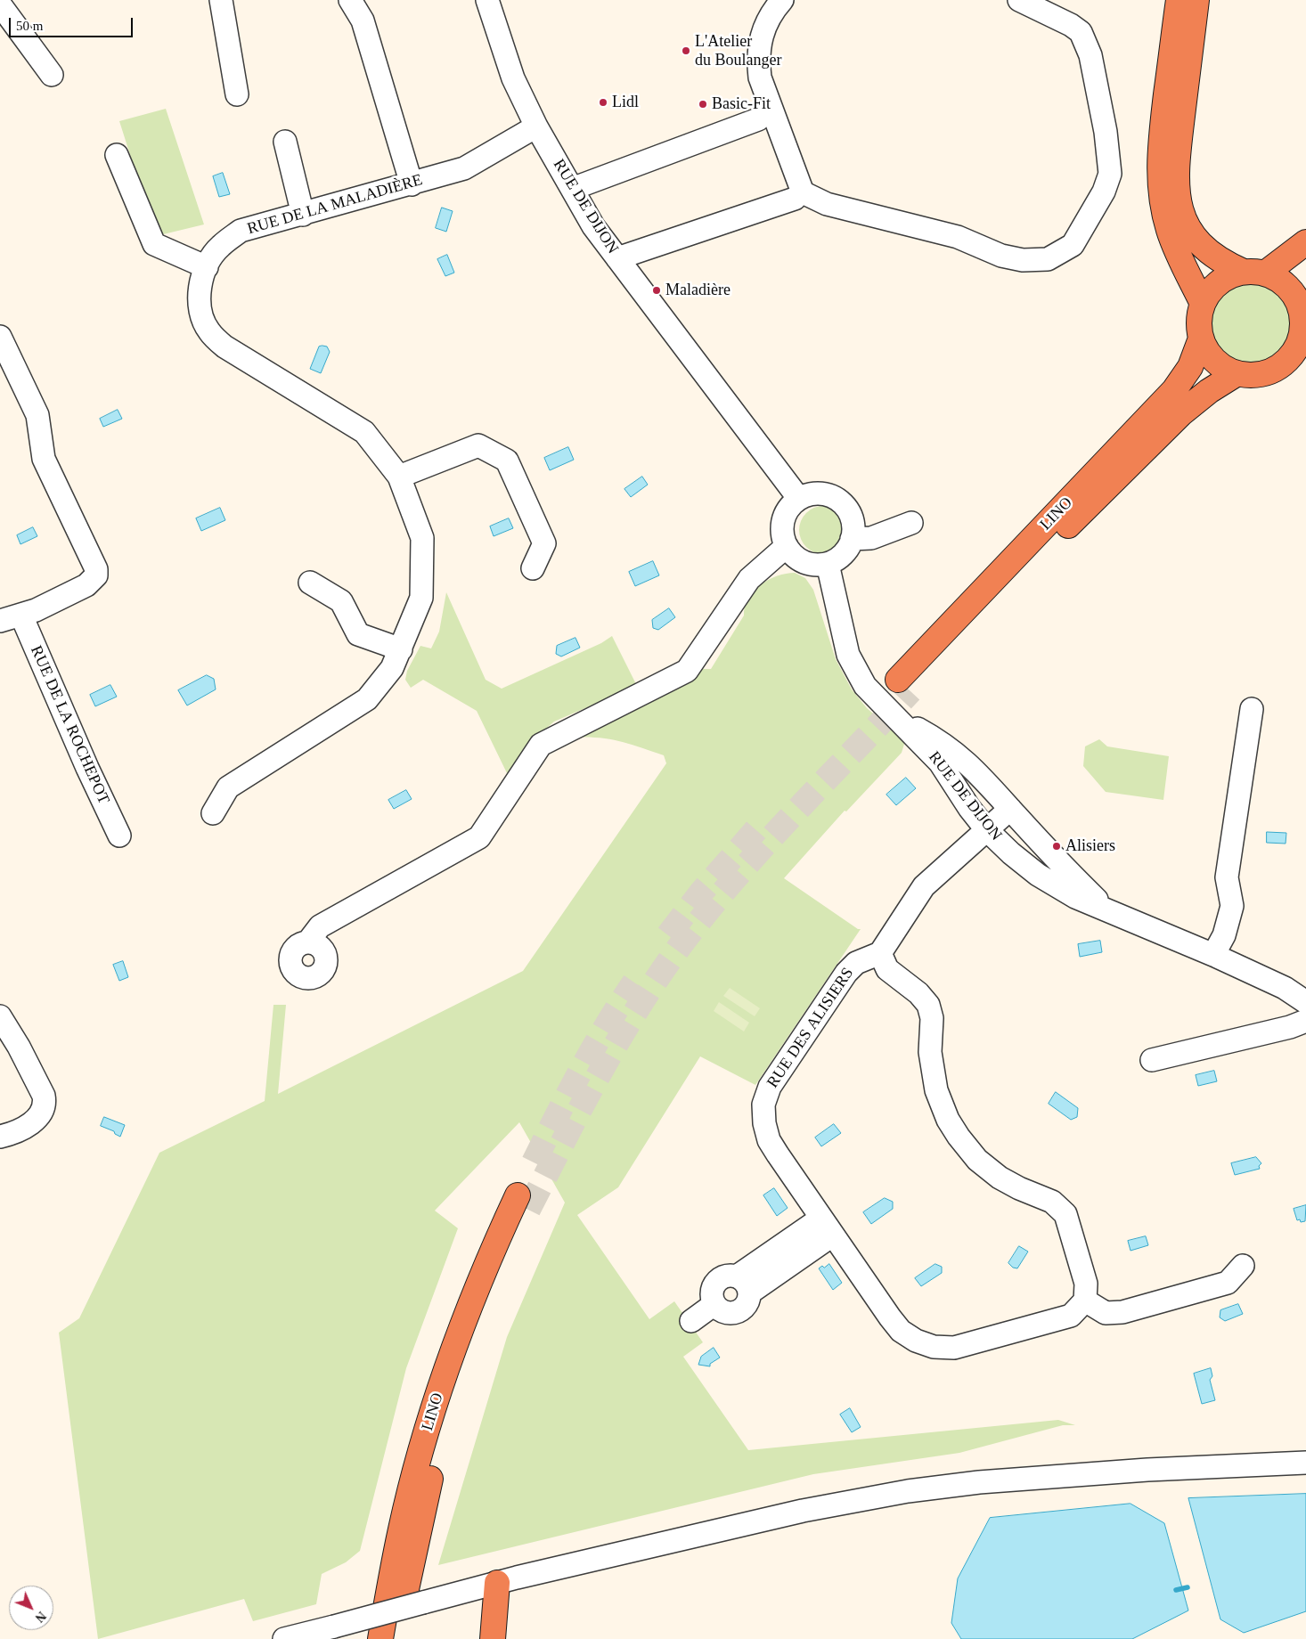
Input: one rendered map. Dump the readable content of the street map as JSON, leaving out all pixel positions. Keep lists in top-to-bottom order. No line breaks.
{"streets":{"highway":["LINO"],"street":["RUE DE LA MALADIÈRE","RUE DE DIJON","RUE DE LA ROCHEPOT","RUE DES ALISIERS"]},"crossings":[["RUE DE LA MALADIÈRE","RUE DE DIJON"]],"places":["L'Atelier du Boulanger","Lidl","Basic-Fit","Maladière","Alisiers"],"scale_bar":"50 m","north":"bottom right"}
